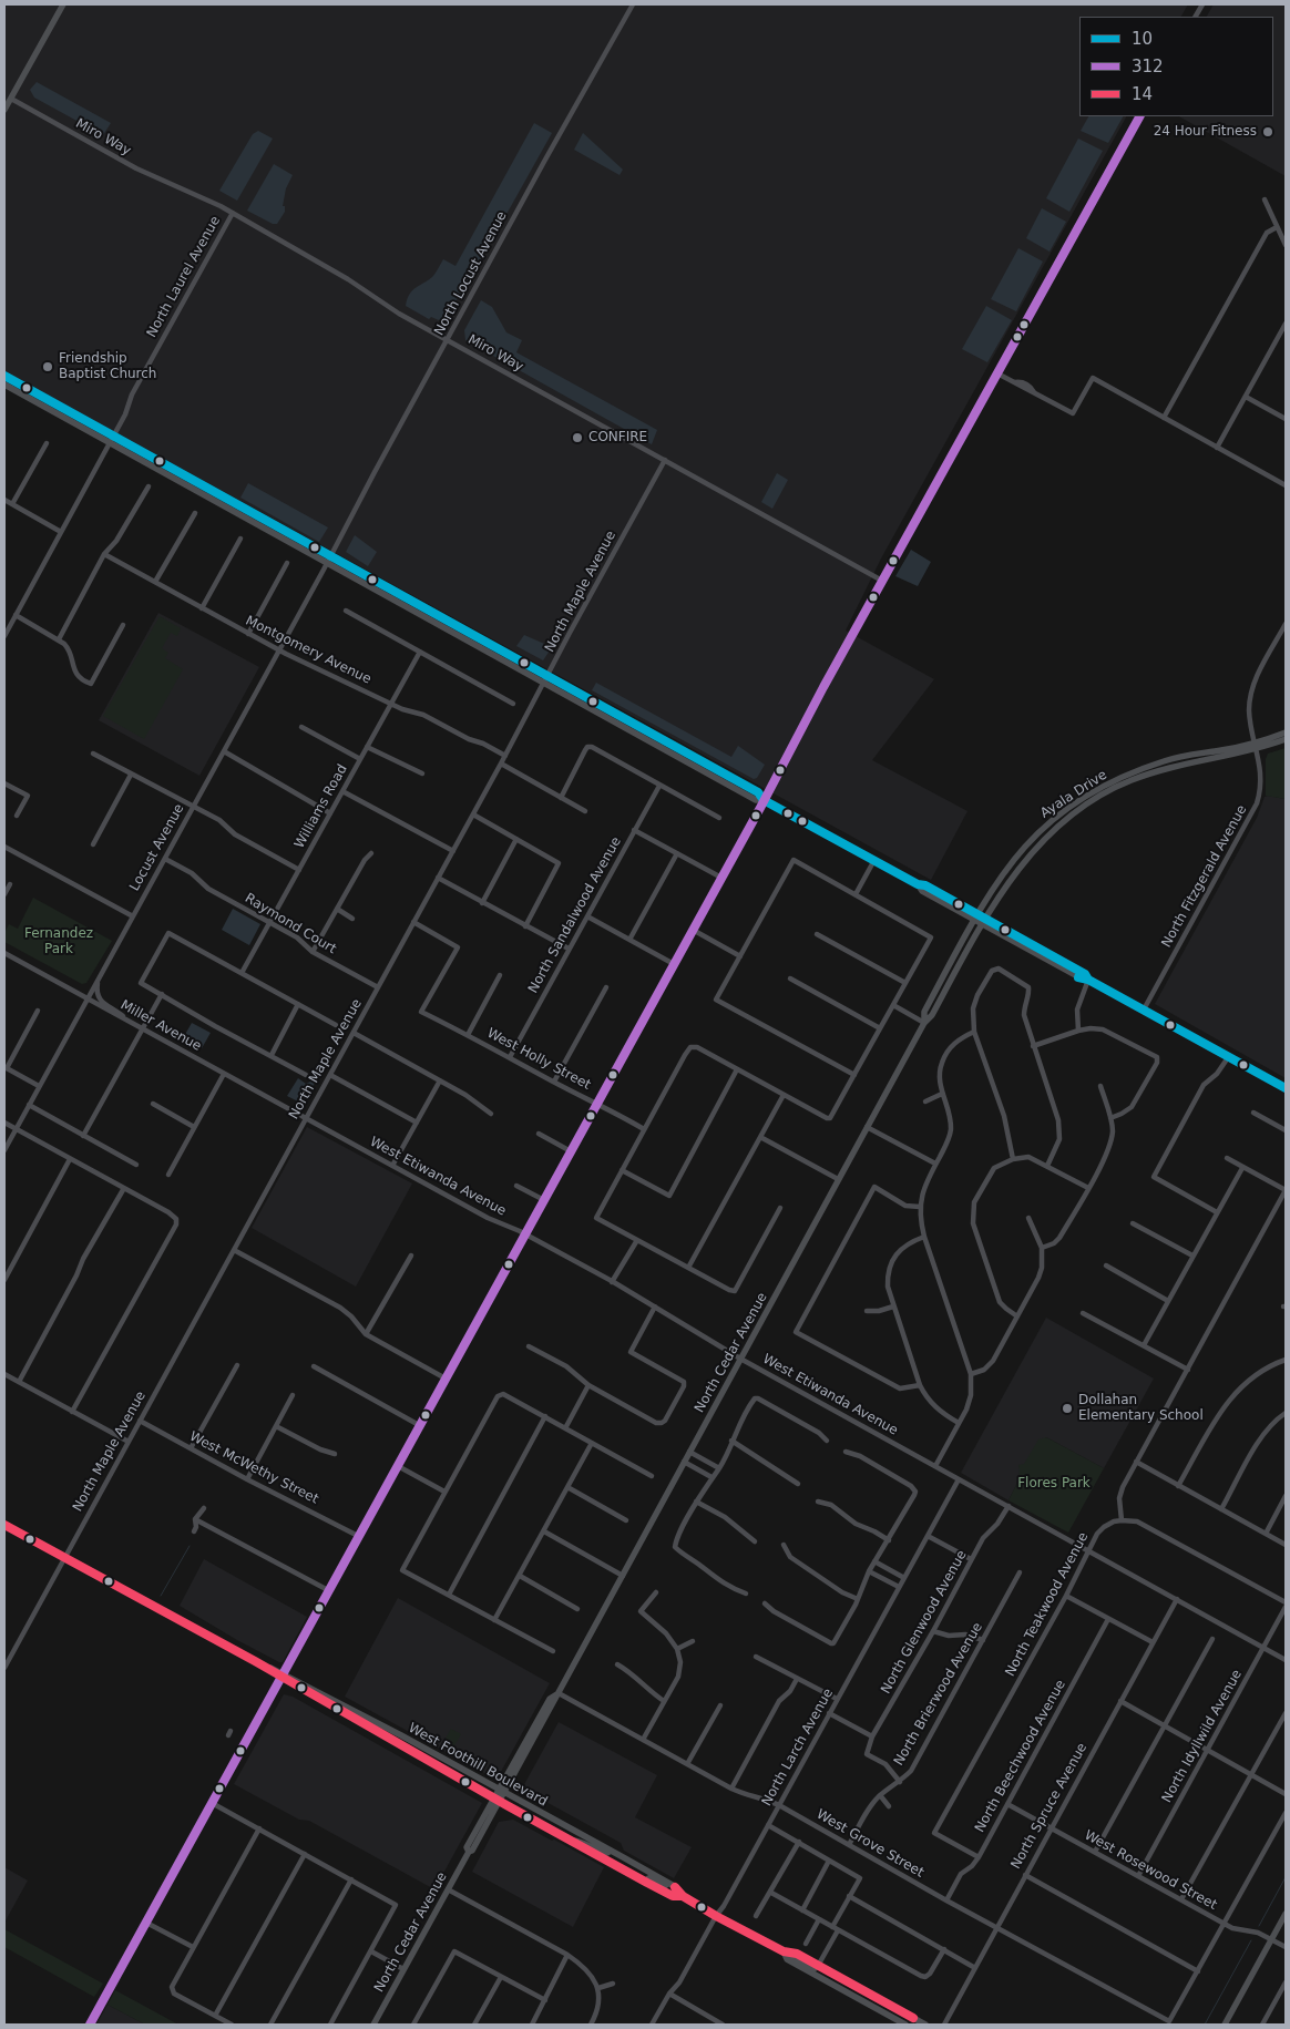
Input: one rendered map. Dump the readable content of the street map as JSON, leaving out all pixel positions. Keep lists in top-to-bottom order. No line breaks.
{"streets":{"main road":["Ayala Drive","North Cedar Avenue","West Foothill Boulevard"],"street":["Miro Way","North Locust Avenue","North Laurel Avenue","North Maple Avenue","Montgomery Avenue","Williams Road","Locust Avenue","North Fitzgerald Avenue","North Sandalwood Avenue","Raymond Court","Miller Avenue","West Holly Street","West Etiwanda Avenue","West McWethy Street","North Teakwood Avenue","North Glenwood Avenue","North Brierwood Avenue","North Idyllwild Avenue","North Larch Avenue","North Beechwood Avenue","North Spruce Avenue","West Grove Street","West Rosewood Street"]},"crossings":[["Miro Way","North Locust Avenue"],["Miro Way","North Laurel Avenue"],["Miro Way","North Maple Avenue"],["North Locust Avenue","Locust Avenue"],["North Maple Avenue","Montgomery Avenue"],["North Maple Avenue","Raymond Court"],["North Maple Avenue","Miller Avenue"],["North Maple Avenue","West Holly Street"],["North Maple Avenue","West Etiwanda Avenue"],["North Maple Avenue","West McWethy Street"],["North Maple Avenue","West Foothill Boulevard"],["Montgomery Avenue","Williams Road"],["Montgomery Avenue","Locust Avenue"],["Ayala Drive","North Fitzgerald Avenue"],["Ayala Drive","North Cedar Avenue"],["Williams Road","Raymond Court"],["Locust Avenue","Raymond Court"],["Locust Avenue","Miller Avenue"],["North Sandalwood Avenue","West Holly Street"],["Miller Avenue","West Etiwanda Avenue"],["West Etiwanda Avenue","North Cedar Avenue"],["West Etiwanda Avenue","North Teakwood Avenue"],["West Etiwanda Avenue","North Glenwood Avenue"],["West Etiwanda Avenue","North Idyllwild Avenue"],["West Etiwanda Avenue","North Larch Avenue"],["West Etiwanda Avenue","North Spruce Avenue"],["North Cedar Avenue","West Foothill Boulevard"],["North Cedar Avenue","West Grove Street"],["North Teakwood Avenue","North Beechwood Avenue"],["North Glenwood Avenue","North Brierwood Avenue"],["North Brierwood Avenue","West Grove Street"],["North Idyllwild Avenue","West Rosewood Street"],["North Larch Avenue","West Foothill Boulevard"],["North Larch Avenue","West Grove Street"],["North Beechwood Avenue","West Grove Street"],["North Beechwood Avenue","West Rosewood Street"],["North Spruce Avenue","West Grove Street"],["North Spruce Avenue","West Rosewood Street"]],"parks":["Fernandez Park","Flores Park"],"places":["24 Hour Fitness","Friendship Baptist Church","CONFIRE","Dollahan Elementary School"],"lines":["transit line 312","transit line 10","transit line 14"],"legend":["10","312","14"]}
